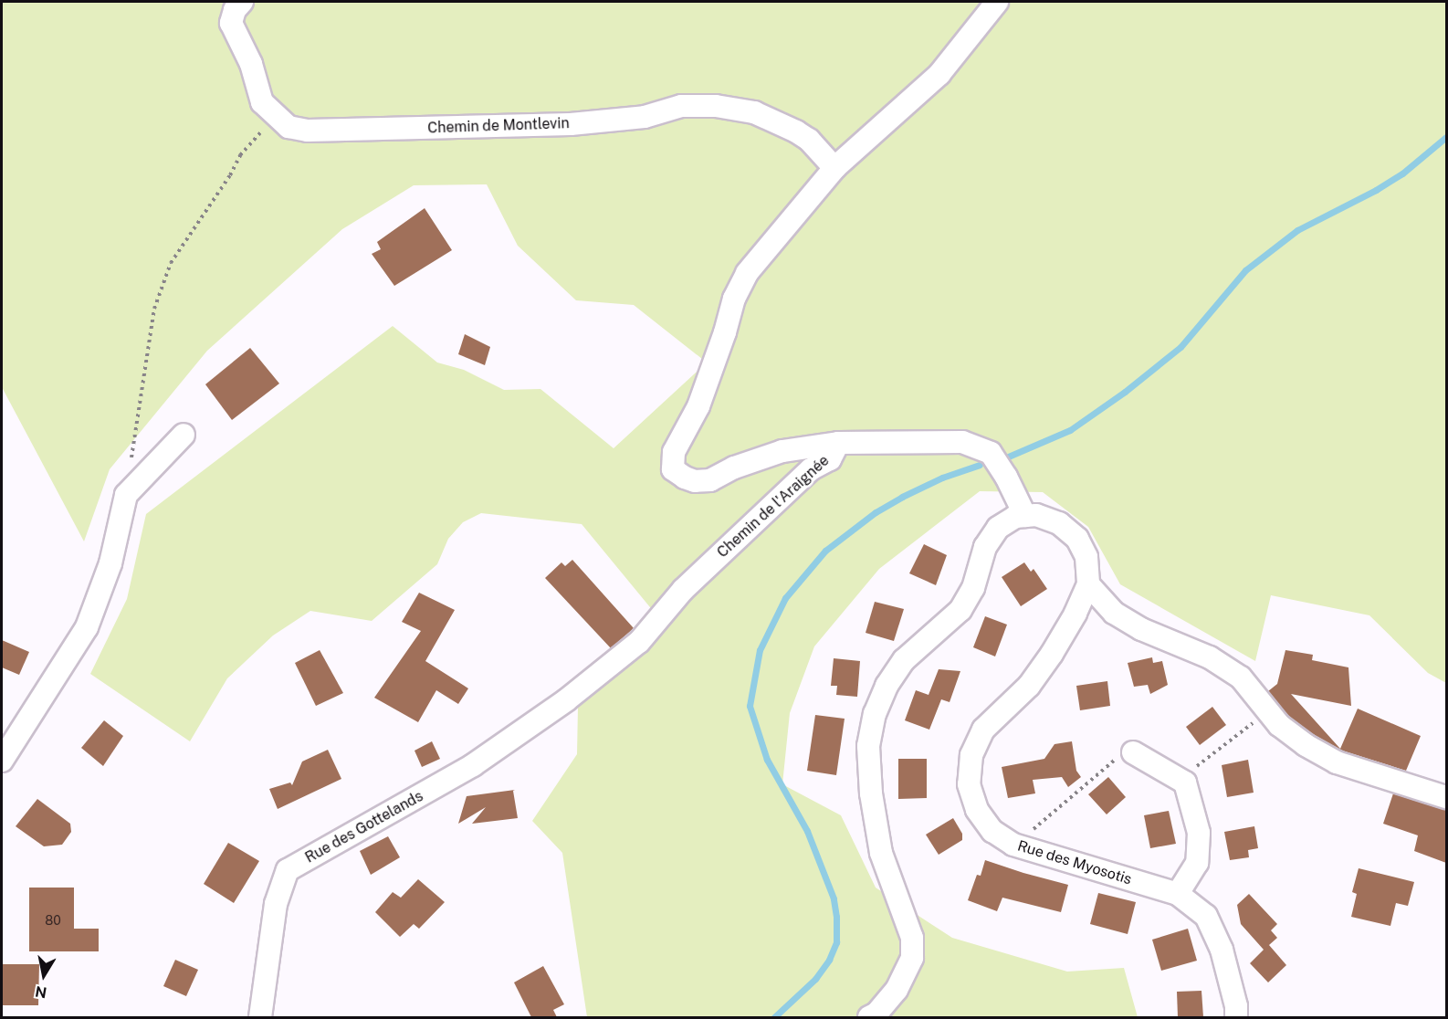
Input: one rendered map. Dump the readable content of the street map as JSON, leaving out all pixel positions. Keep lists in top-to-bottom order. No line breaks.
{"streets":{"street":["Chemin de Montlevin","Chemin de l'Araignée","Rue des Gottelands","Rue des Myosotis"]},"crossings":[["Chemin de l'Araignée","Rue des Gottelands"],["Chemin de l'Araignée","Rue des Myosotis"]],"house_numbers":["80"],"north":"bottom"}
